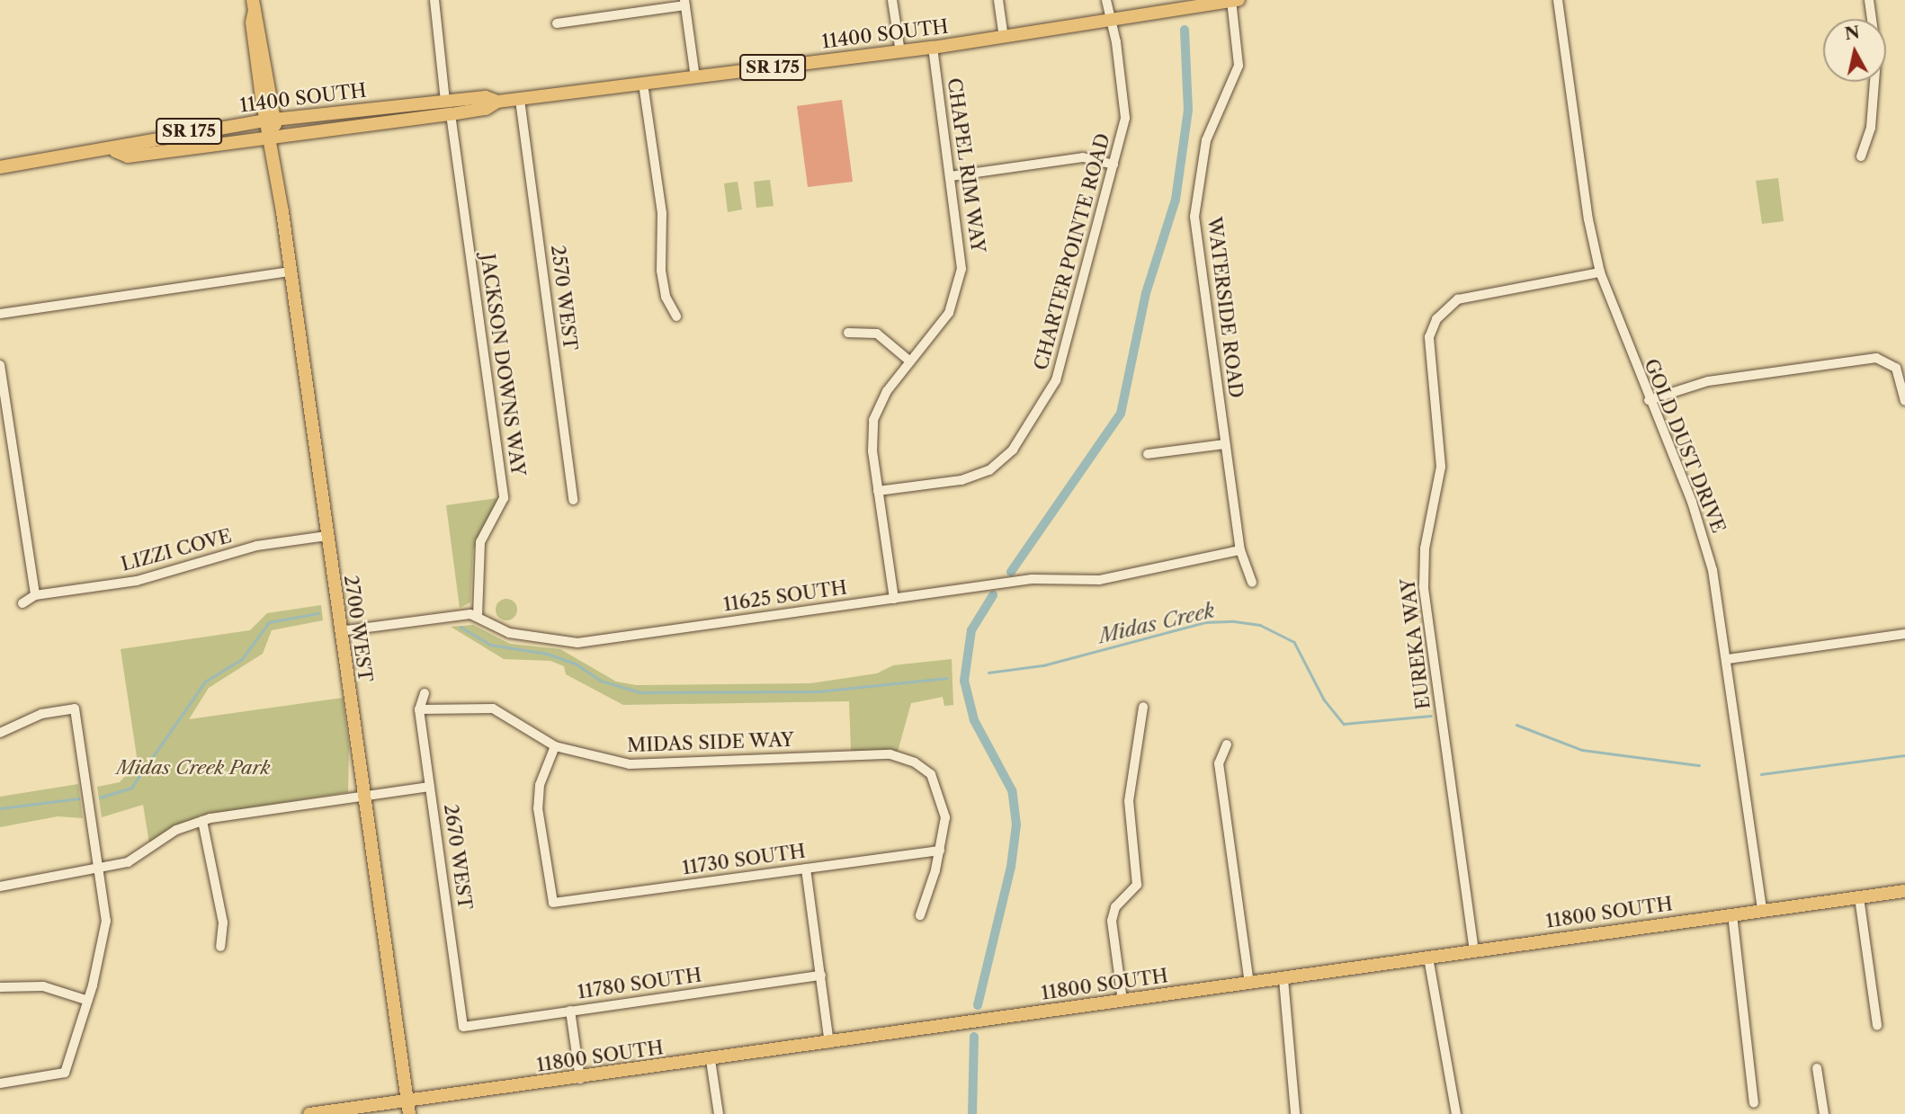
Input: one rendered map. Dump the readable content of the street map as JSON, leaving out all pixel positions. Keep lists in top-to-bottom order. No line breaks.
{"streets":{"main road":["11400 SOUTH","SR 175","2700 WEST","11800 SOUTH"],"street":["CHAPEL RIM WAY","CHARTER POINTE ROAD","2570 WEST","WATERSIDE ROAD","JACKSON DOWNS WAY","GOLD DUST DRIVE","LIZZI COVE","11625 SOUTH","EUREKA WAY","MIDAS SIDE WAY","2670 WEST","11730 SOUTH","11780 SOUTH"]},"crossings":[["11400 SOUTH","CHAPEL RIM WAY"],["11400 SOUTH","CHARTER POINTE ROAD"],["11400 SOUTH","2570 WEST"],["11400 SOUTH","WATERSIDE ROAD"],["11400 SOUTH","JACKSON DOWNS WAY"],["11400 SOUTH","2700 WEST"],["CHAPEL RIM WAY","CHARTER POINTE ROAD"],["CHAPEL RIM WAY","11625 SOUTH"],["WATERSIDE ROAD","11625 SOUTH"],["JACKSON DOWNS WAY","11625 SOUTH"],["GOLD DUST DRIVE","EUREKA WAY"],["GOLD DUST DRIVE","11800 SOUTH"],["LIZZI COVE","2700 WEST"],["2700 WEST","11800 SOUTH"],["EUREKA WAY","11800 SOUTH"],["MIDAS SIDE WAY","2670 WEST"],["MIDAS SIDE WAY","11730 SOUTH"],["2670 WEST","11780 SOUTH"]],"water":["Midas Creek"],"parks":["Midas Creek Park"],"north":"top"}
